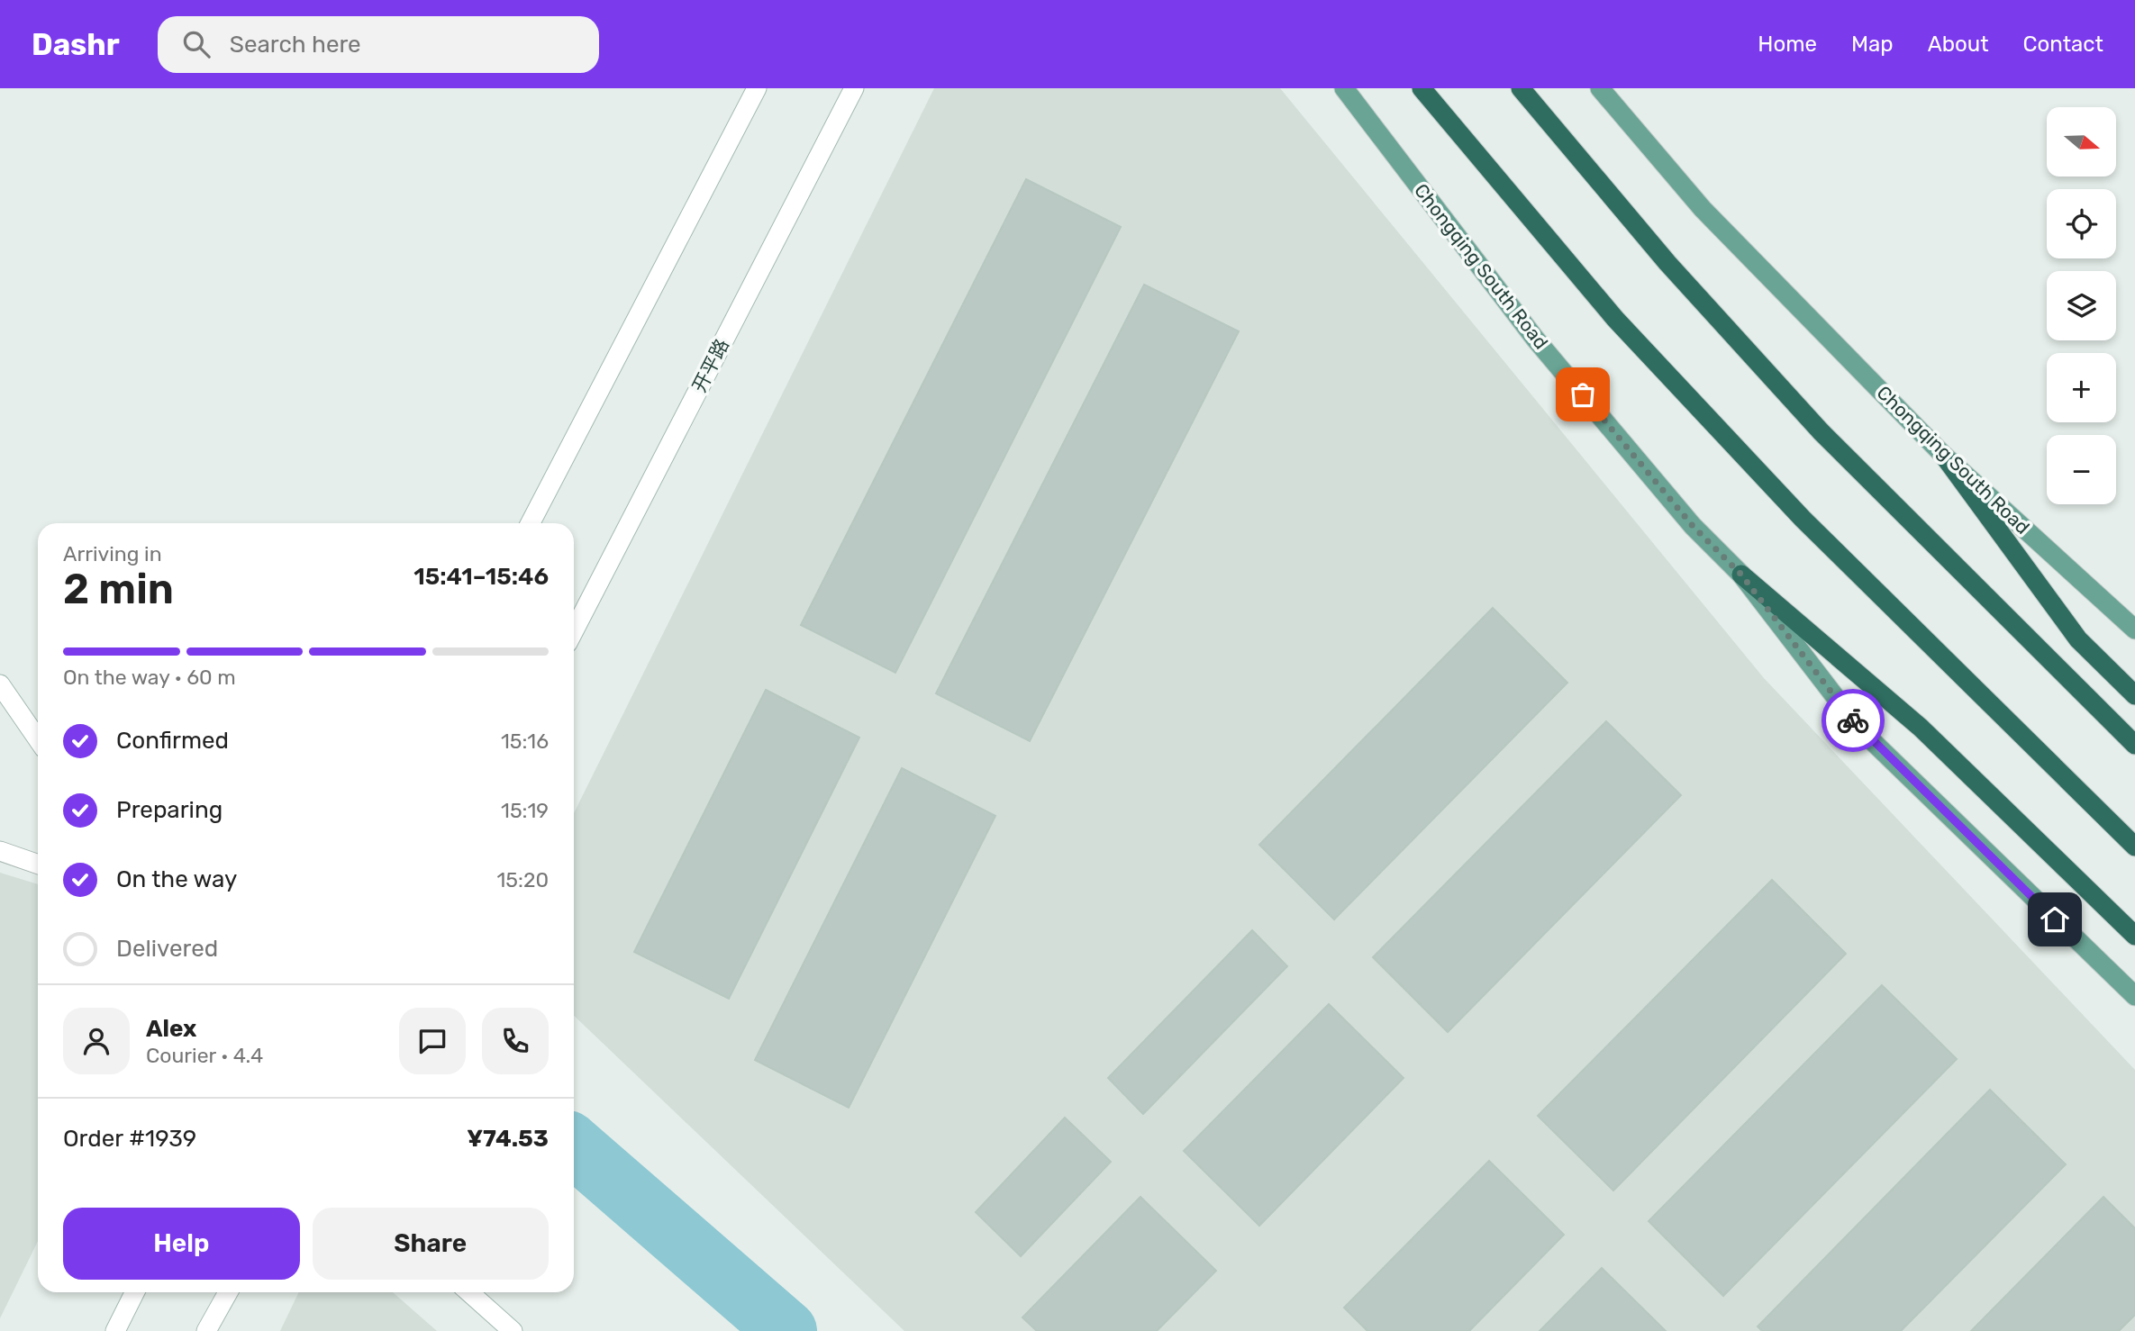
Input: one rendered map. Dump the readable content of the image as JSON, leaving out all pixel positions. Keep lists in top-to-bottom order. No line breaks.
{"streets":{"main road":["Chongqing South Road","开平路"]},"north":"right","page":{"header":"Dashr","search":"Search here","nav":["Home","Map","About","Contact"],"map_buttons":["+","−"],"heading":["2 min","Arriving in","15:41–15:46"],"panel":["Alex","Courier · 4.4","Order #1939","¥74.53"],"bar":"On the way · 60 m","list":[["Confirmed","15:16"],["Preparing","15:19"],["On the way","15:20"],"Delivered"],"buttons":["Help","Share"]}}
